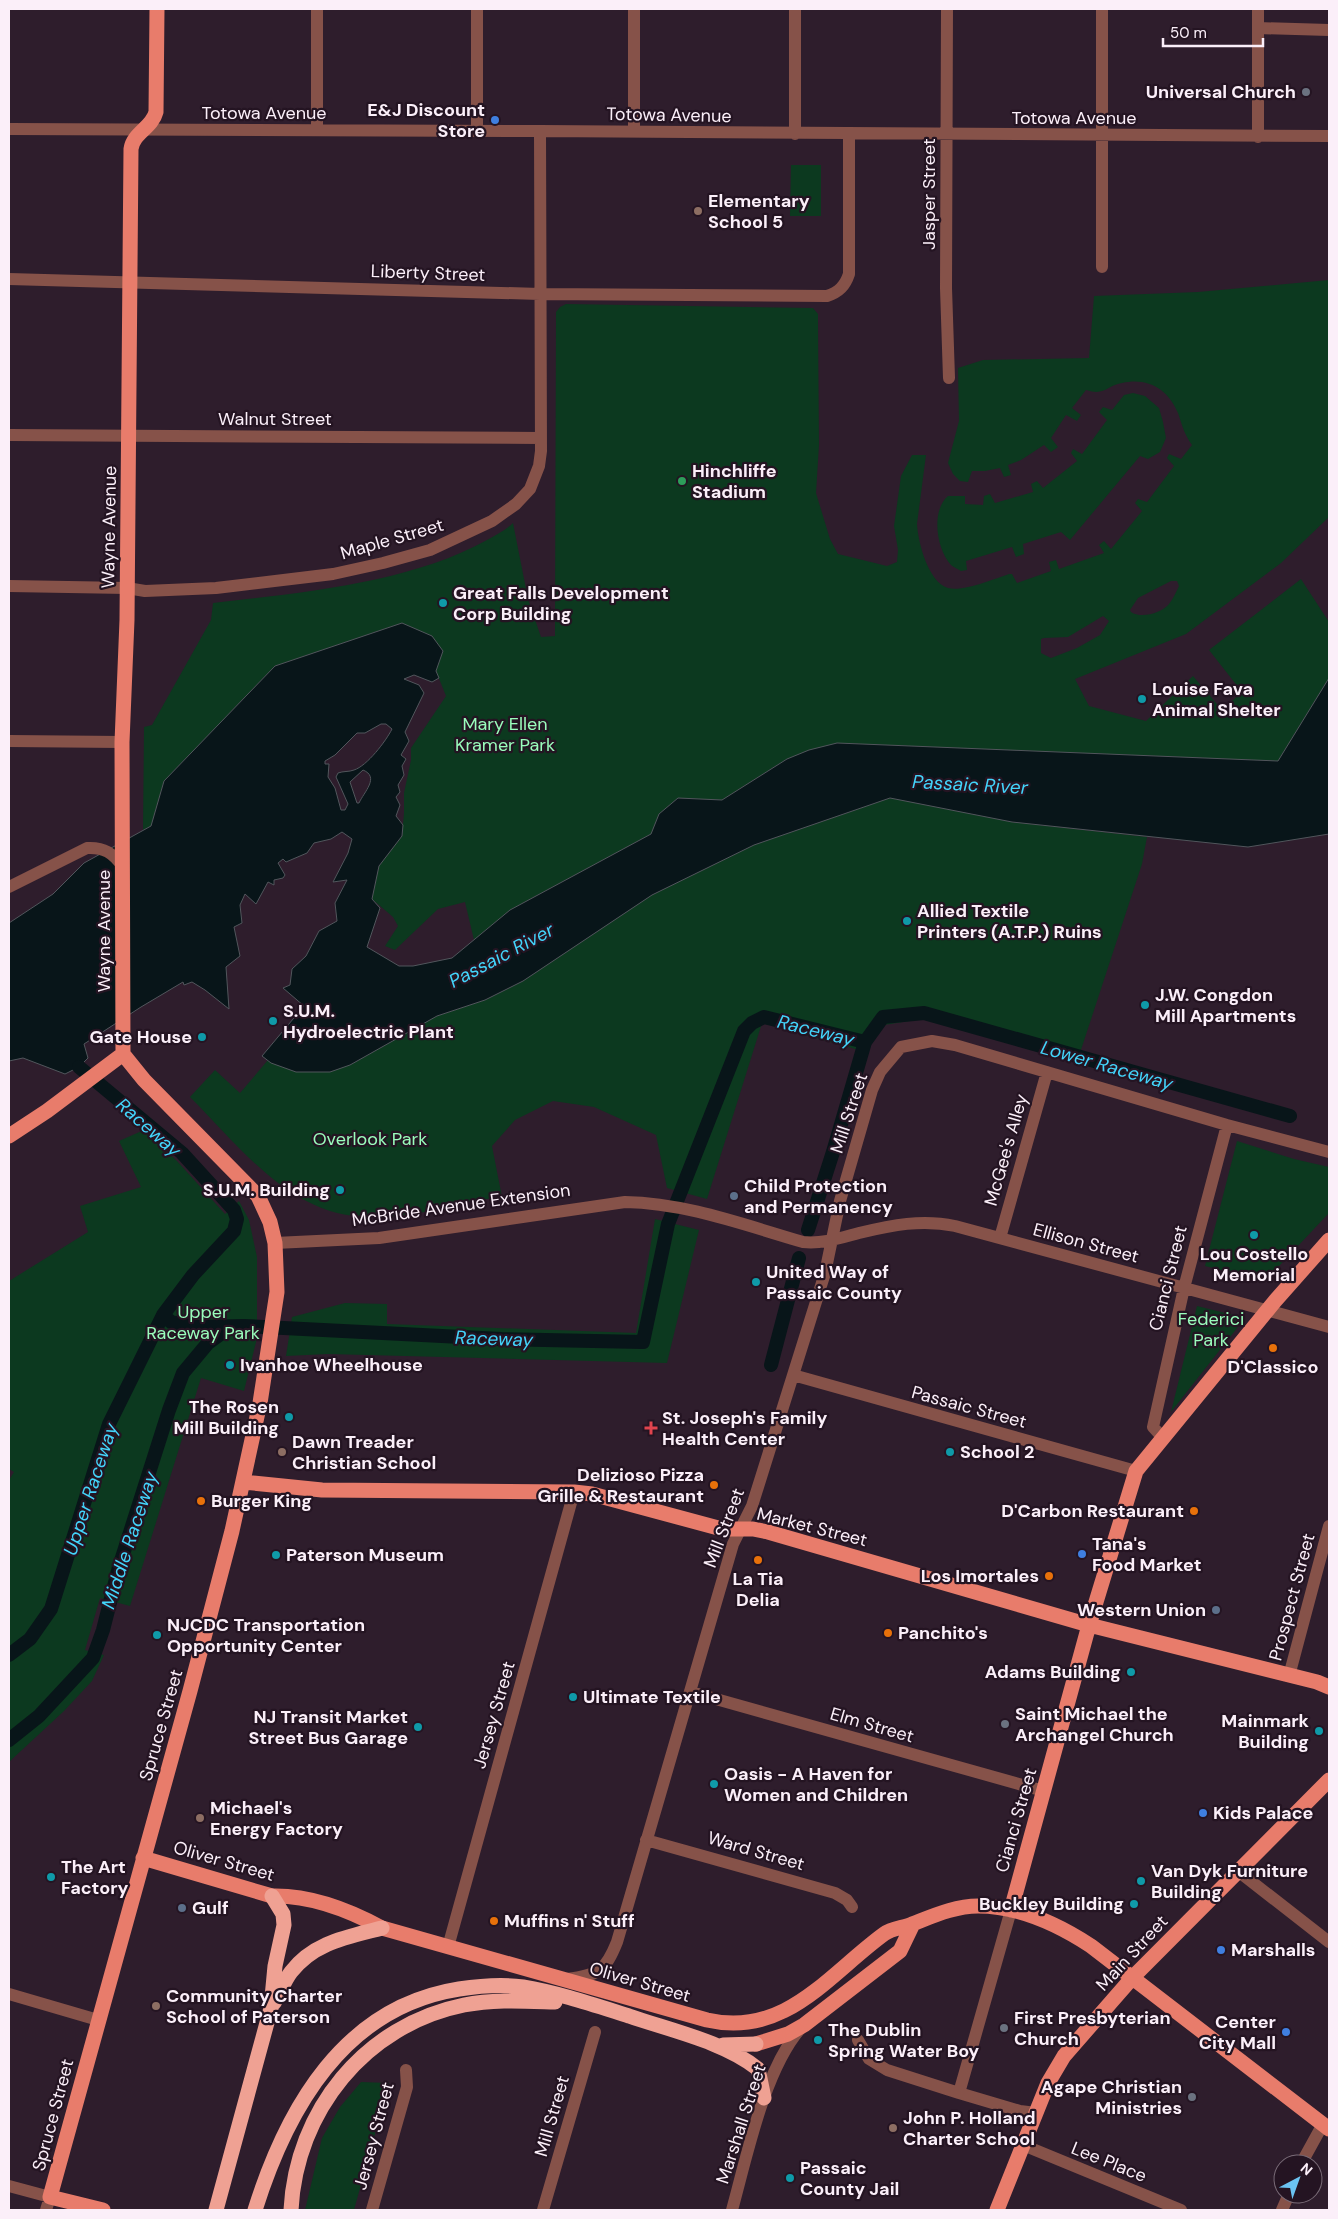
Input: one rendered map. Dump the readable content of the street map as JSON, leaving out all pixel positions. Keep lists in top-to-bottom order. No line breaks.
{"streets":{"main road":["Wayne Avenue","Cianci Street","Market Street","Spruce Street","Oliver Street","Main Street"],"street":["Totowa Avenue","Jasper Street","Liberty Street","Walnut Street","Maple Street","Mill Street","McGee's Alley","McBride Avenue Extension","Ellison Street","Passaic Street","Prospect Street","Jersey Street","Elm Street","Ward Street","Marshall Street","Lee Place"]},"crossings":[["Totowa Avenue","Jasper Street"],["Totowa Avenue","Liberty Street"],["Totowa Avenue","Wayne Avenue"],["Totowa Avenue","Maple Street"],["Liberty Street","Wayne Avenue"],["Liberty Street","Maple Street"],["Walnut Street","Wayne Avenue"],["Walnut Street","Maple Street"],["Wayne Avenue","Maple Street"],["Mill Street","McGee's Alley"],["Mill Street","McBride Avenue Extension"],["Mill Street","Ellison Street"],["Mill Street","Passaic Street"],["Mill Street","Market Street"],["Mill Street","Elm Street"],["Mill Street","Ward Street"],["Mill Street","Oliver Street"],["McGee's Alley","Ellison Street"],["McBride Avenue Extension","Ellison Street"],["McBride Avenue Extension","Spruce Street"],["Ellison Street","Cianci Street"],["Cianci Street","Passaic Street"],["Cianci Street","Market Street"],["Cianci Street","Elm Street"],["Market Street","Prospect Street"],["Market Street","Jersey Street"],["Market Street","Spruce Street"],["Jersey Street","Oliver Street"],["Spruce Street","Oliver Street"],["Main Street","Lee Place"]],"water":["Passaic River","Raceway","Lower Raceway","Upper Raceway","Middle Raceway"],"parks":["Mary Ellen Kramer Park","Overlook Park","Upper Raceway Park","Federici Park"],"places":{"other":["Universal Church","E&J Discount Store","Elementary School 5","Hinchliffe Stadium","Great Falls Development Corp Building","Louise Fava Animal Shelter","Allied Textile Printers (A.T.P.) Ruins","J.W. Congdon Mill Apartments","S.U.M. Hydroelectric Plant","Gate House","S.U.M. Building","Child Protection and Permanency","Lou Costello Memorial","United Way of Passaic County","D'Classico","Ivanhoe Wheelhouse","The Rosen Mill Building","Dawn Treader Christian School","School 2","Delizioso Pizza Grille & Restaurant","Burger King","D'Carbon Restaurant","Tana's Food Market","Paterson Museum","La Tia Delia","Los Imortales","Western Union","Panchito's","NJCDC Transportation Opportunity Center","Adams Building","Ultimate Textile","Saint Michael the Archangel Church","NJ Transit Market Street Bus Garage","Mainmark Building","Oasis - A Haven for Women and Children","Kids Palace","Michael's Energy Factory","The Art Factory","Van Dyk Furniture Building","Buckley Building","Gulf","Muffins n' Stuff","Marshalls","Community Charter School of Paterson","First Presbyterian Church","Center City Mall","The Dublin Spring Water Boy","Agape Christian Ministries","John P. Holland Charter School","Passaic County Jail"],"health":["St. Joseph's Family Health Center"]},"scale_bar":"50 m","north":"top right"}
